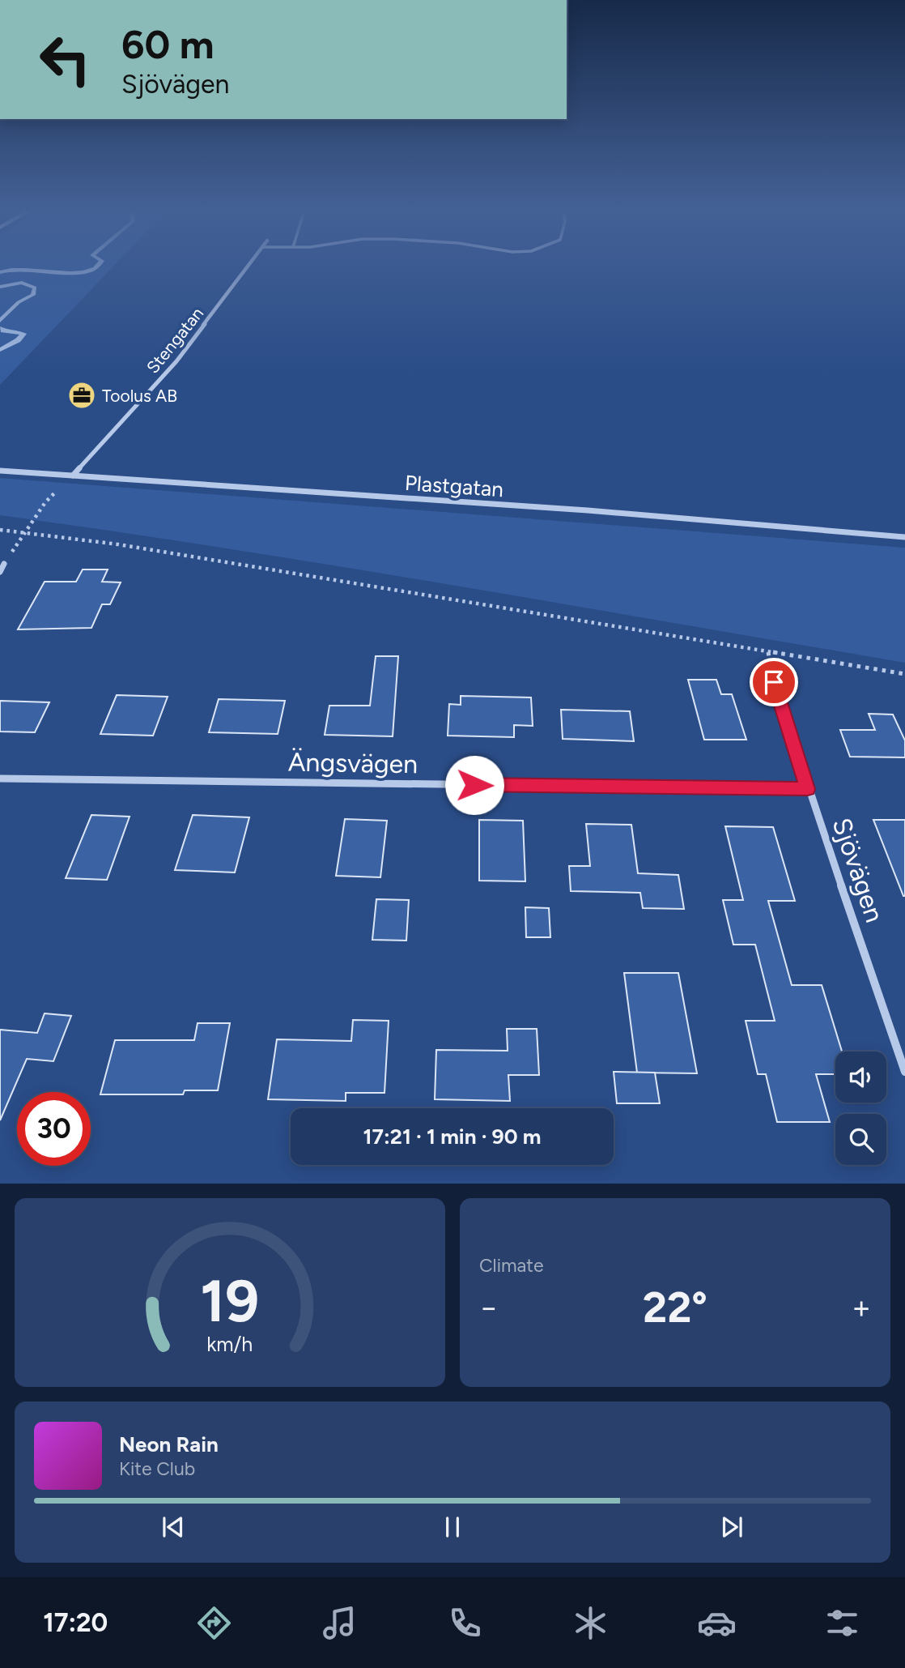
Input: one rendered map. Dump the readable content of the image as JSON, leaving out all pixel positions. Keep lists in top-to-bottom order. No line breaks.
{"streets":{"street":["Stengatan","Plastgatan","Ängsvägen","Sjövägen"]},"crossings":[["Stengatan","Plastgatan"],["Ängsvägen","Sjövägen"]],"places":{"office":["Toolus AB"]},"page":{"turn":["60 m","Sjövägen"],"limit":"30","trip":"17:21 · 1 min · 90 m","tile":"Climate","heat":["−","22°","+"],"song":["Neon Rain","Kite Club"],"tabs":"17:20","gauge":["19","km/h"]}}
